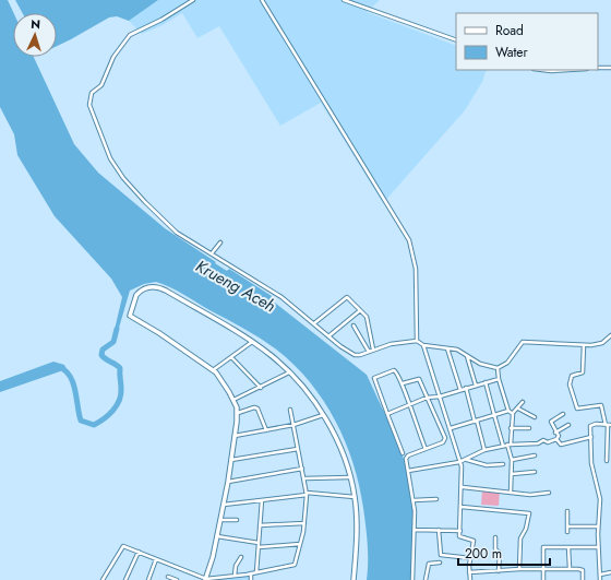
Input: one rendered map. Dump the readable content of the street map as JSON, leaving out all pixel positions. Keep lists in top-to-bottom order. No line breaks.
{"water":["Krueng Aceh"],"legend":["Road","Water"],"scale_bar":"200 m","north":"top"}
